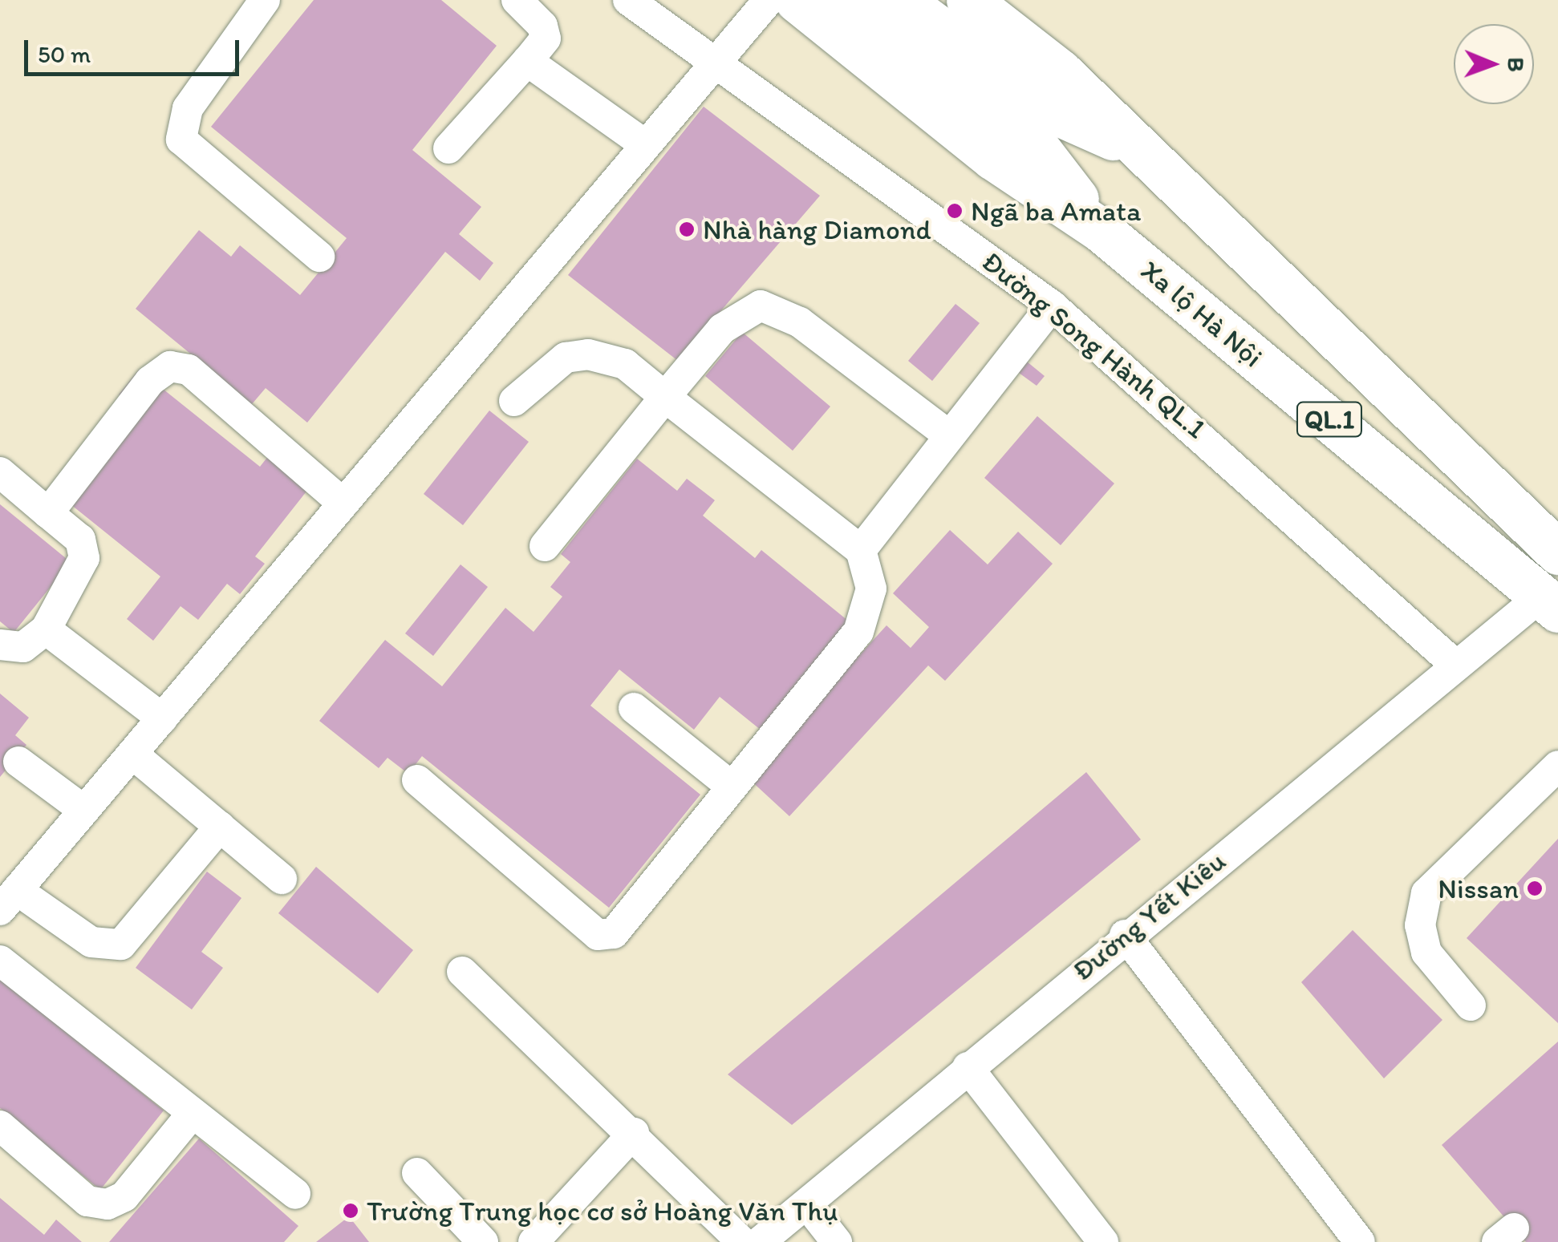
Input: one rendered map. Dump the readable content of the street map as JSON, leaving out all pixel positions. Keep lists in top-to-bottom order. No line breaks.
{"streets":{"highway":["Xa lộ Hà Nội","QL.1"],"street":["Đường Song Hành QL.1","Đường Yết Kiêu"]},"crossings":[["Xa lộ Hà Nội","QL.1"],["Xa lộ Hà Nội","Đường Yết Kiêu"],["Đường Song Hành QL.1","Đường Yết Kiêu"]],"places":["Ngã ba Amata","Nhà hàng Diamond","Nissan","Trường Trung học cơ sở Hoàng Văn Thụ"],"scale_bar":"50 m","north":"right"}
